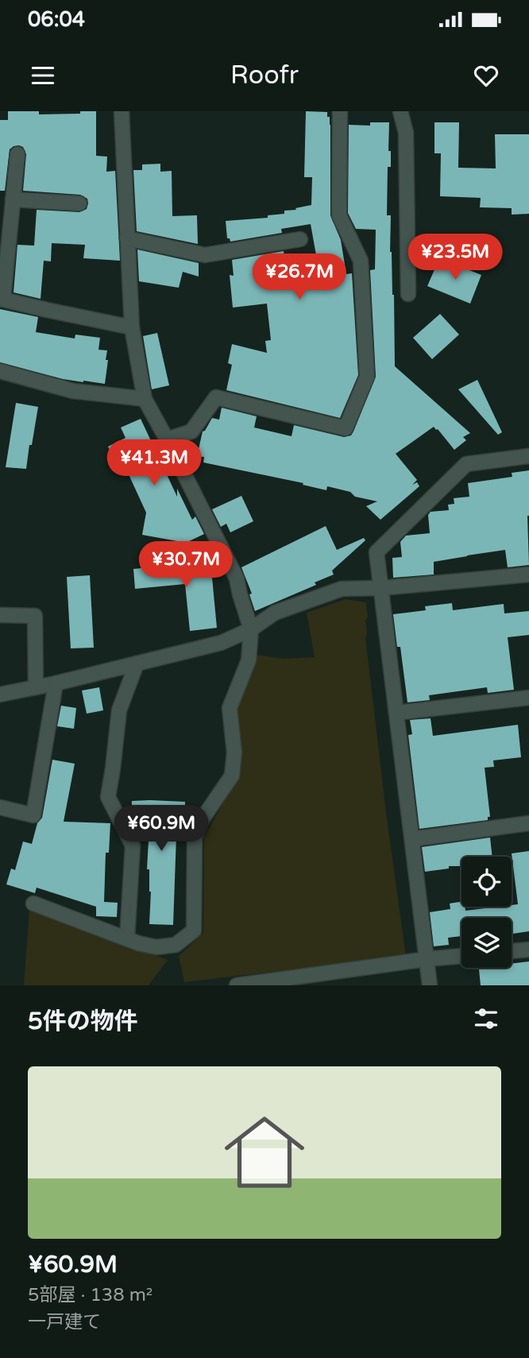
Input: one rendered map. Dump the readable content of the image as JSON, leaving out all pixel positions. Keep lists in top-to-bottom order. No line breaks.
{"page":{"status":"06:04","header":"Roofr","price":["¥23.5M","¥26.7M","¥41.3M","¥30.7M","¥60.9M"],"heading":"5件の物件","list":[{"name":"¥60.9M","note":"5部屋 · 138 m² · 一戸建て"}]}}
